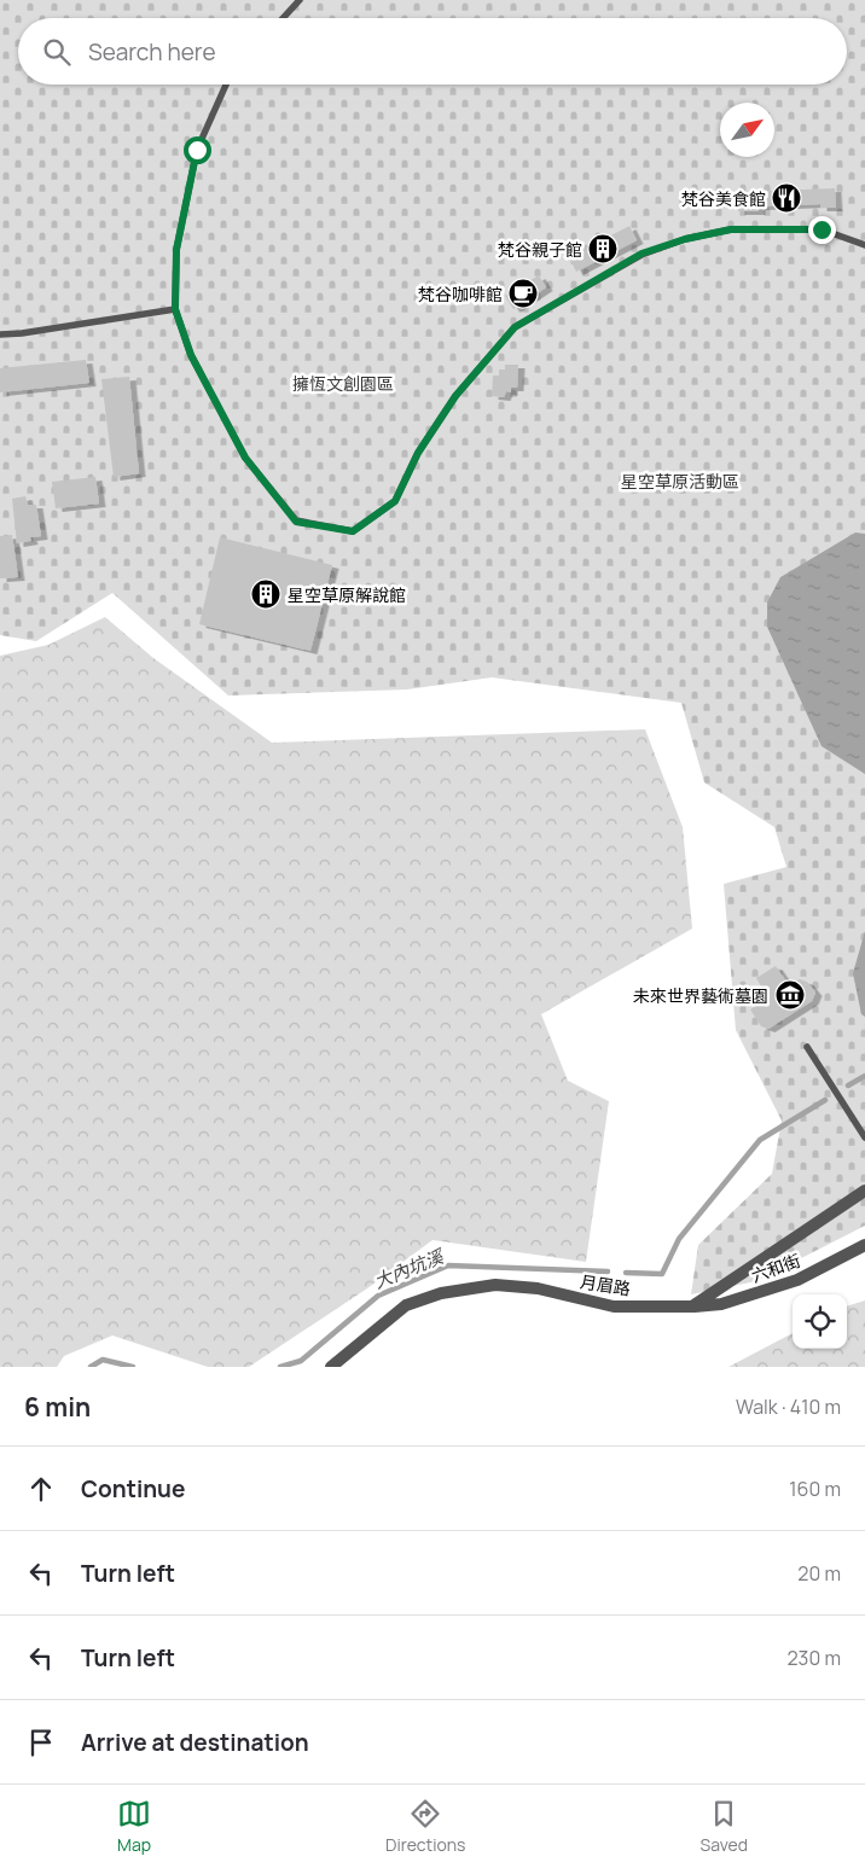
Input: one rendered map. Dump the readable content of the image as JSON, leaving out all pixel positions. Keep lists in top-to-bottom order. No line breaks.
{"streets":{"street":["六和街","月眉路"]},"crossings":[["六和街","月眉路"]],"water":["大內坑溪"],"parks":["擁恆文創園區","星空草原活動區"],"places":{"restaurant":["梵谷美食館"],"building":["梵谷親子館","星空草原解說館"],"cafe":["梵谷咖啡館"],"museum":["未來世界藝術墓園"]},"north":"top right","page":{"search":"Search here","heading":["6 min","Walk · 410 m"],"list":[["Continue","160 m"],["Turn left","20 m"],["Turn left","230 m"],"Arrive at destination"],"nav":["Map","Directions","Saved"]}}
